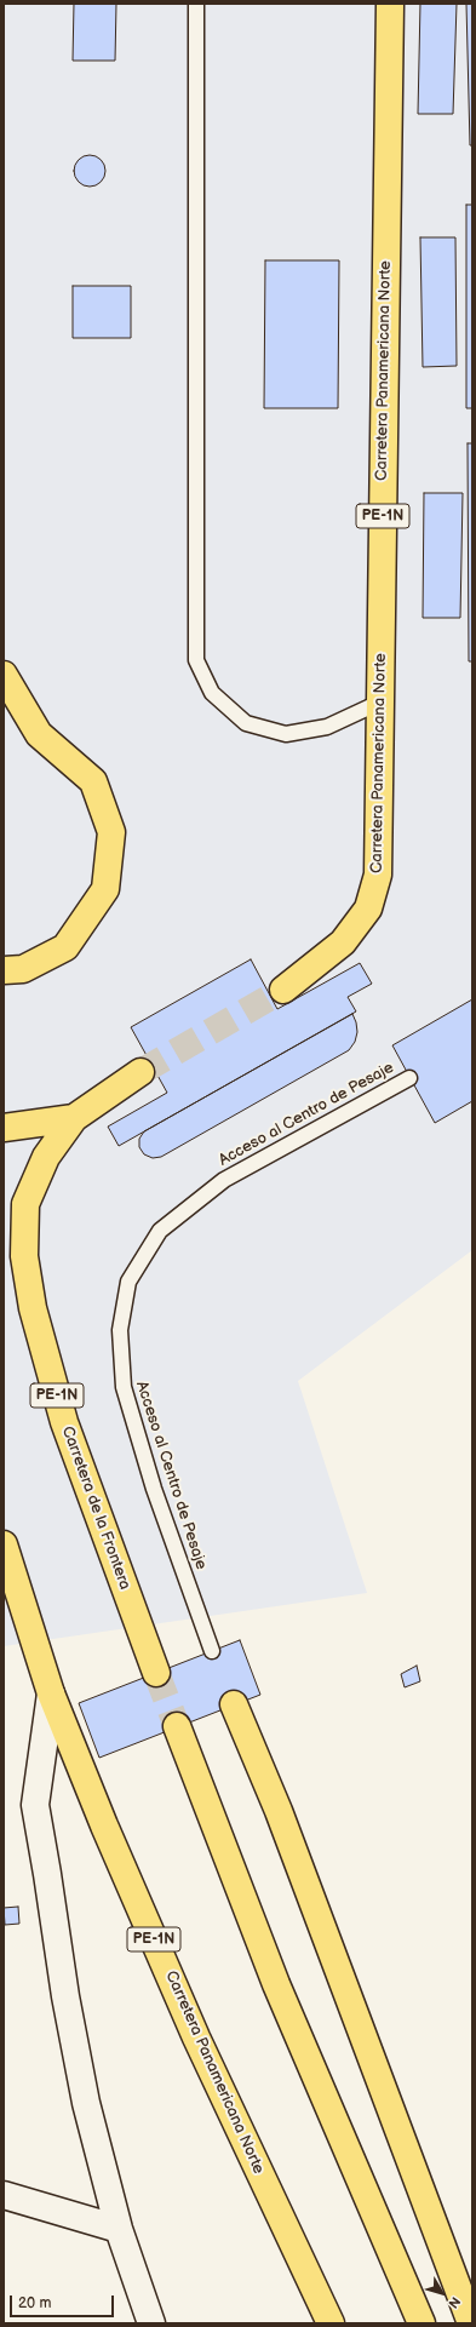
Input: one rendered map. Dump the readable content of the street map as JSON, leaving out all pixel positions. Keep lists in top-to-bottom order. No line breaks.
{"streets":{"highway":["Carretera Panamericana Norte","PE-1N","Carretera de la Frontera"],"lane":["Acceso al Centro de Pesaje"]},"scale_bar":"20 m","north":"bottom right"}
